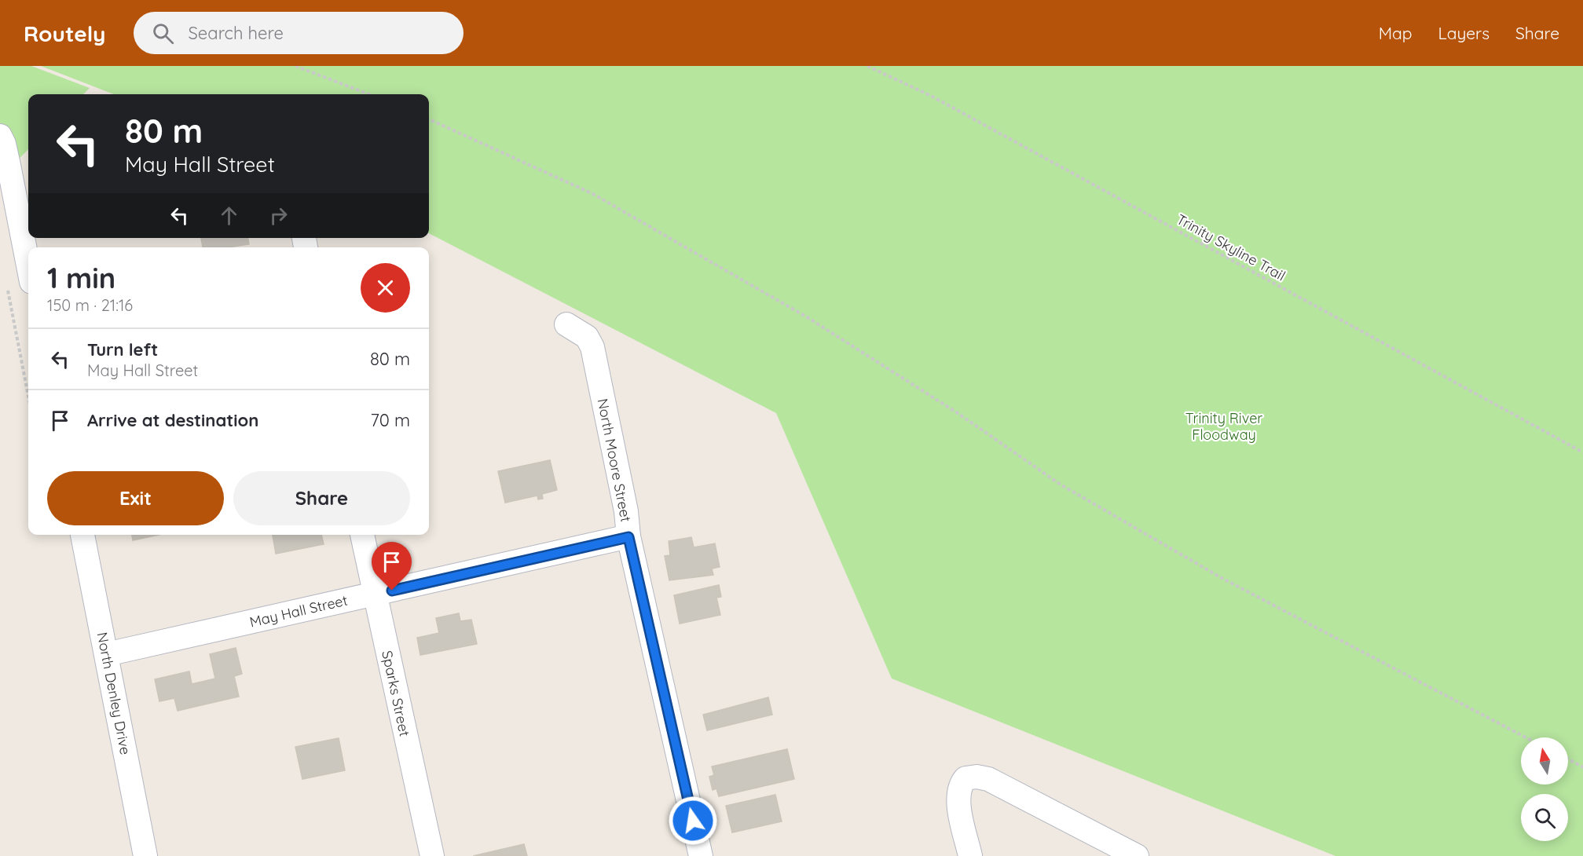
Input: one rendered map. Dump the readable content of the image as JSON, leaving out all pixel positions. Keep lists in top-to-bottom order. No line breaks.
{"streets":{"street":["North Moore Street","May Hall Street","North Denley Drive","Sparks Street"],"path":["Trinity Skyline Trail"]},"crossings":[["North Moore Street","May Hall Street"],["May Hall Street","North Denley Drive"],["May Hall Street","Sparks Street"]],"parks":["Trinity River Floodway"],"north":"top","page":{"header":"Routely","search":"Search here","nav":["Map","Layers","Share"],"turn":["80 m","May Hall Street"],"heading":["1 min","150 m · 21:16"],"list":[{"name":"Turn left","note":"May Hall Street","value":"80 m"},{"name":"Arrive at destination","value":"70 m"}],"buttons":["Exit","Share"]}}
